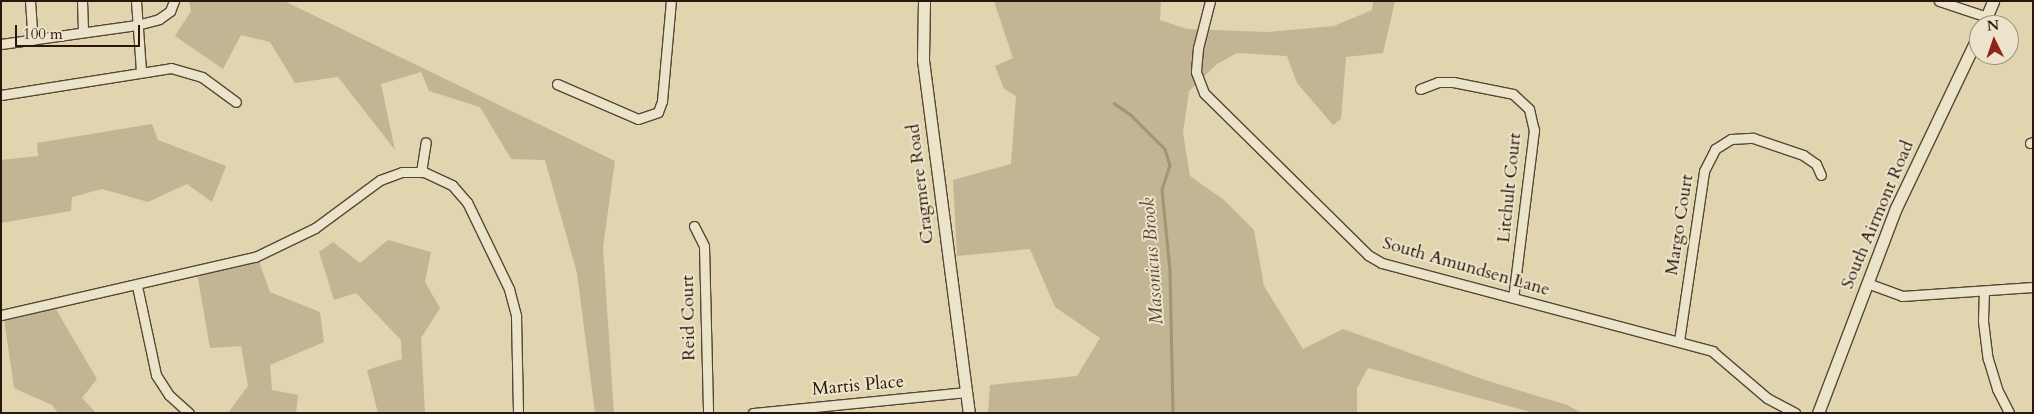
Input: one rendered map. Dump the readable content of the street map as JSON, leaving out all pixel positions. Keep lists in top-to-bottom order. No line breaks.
{"streets":{"street":["Cragmere Road","Litchult Court","South Airmont Road","Margo Court","South Amundsen Lane","Reid Court","Martis Place"]},"crossings":[["Cragmere Road","Martis Place"],["Litchult Court","South Amundsen Lane"],["Margo Court","South Amundsen Lane"]],"water":["Masonicus Brook"],"scale_bar":"100 m","north":"top"}
